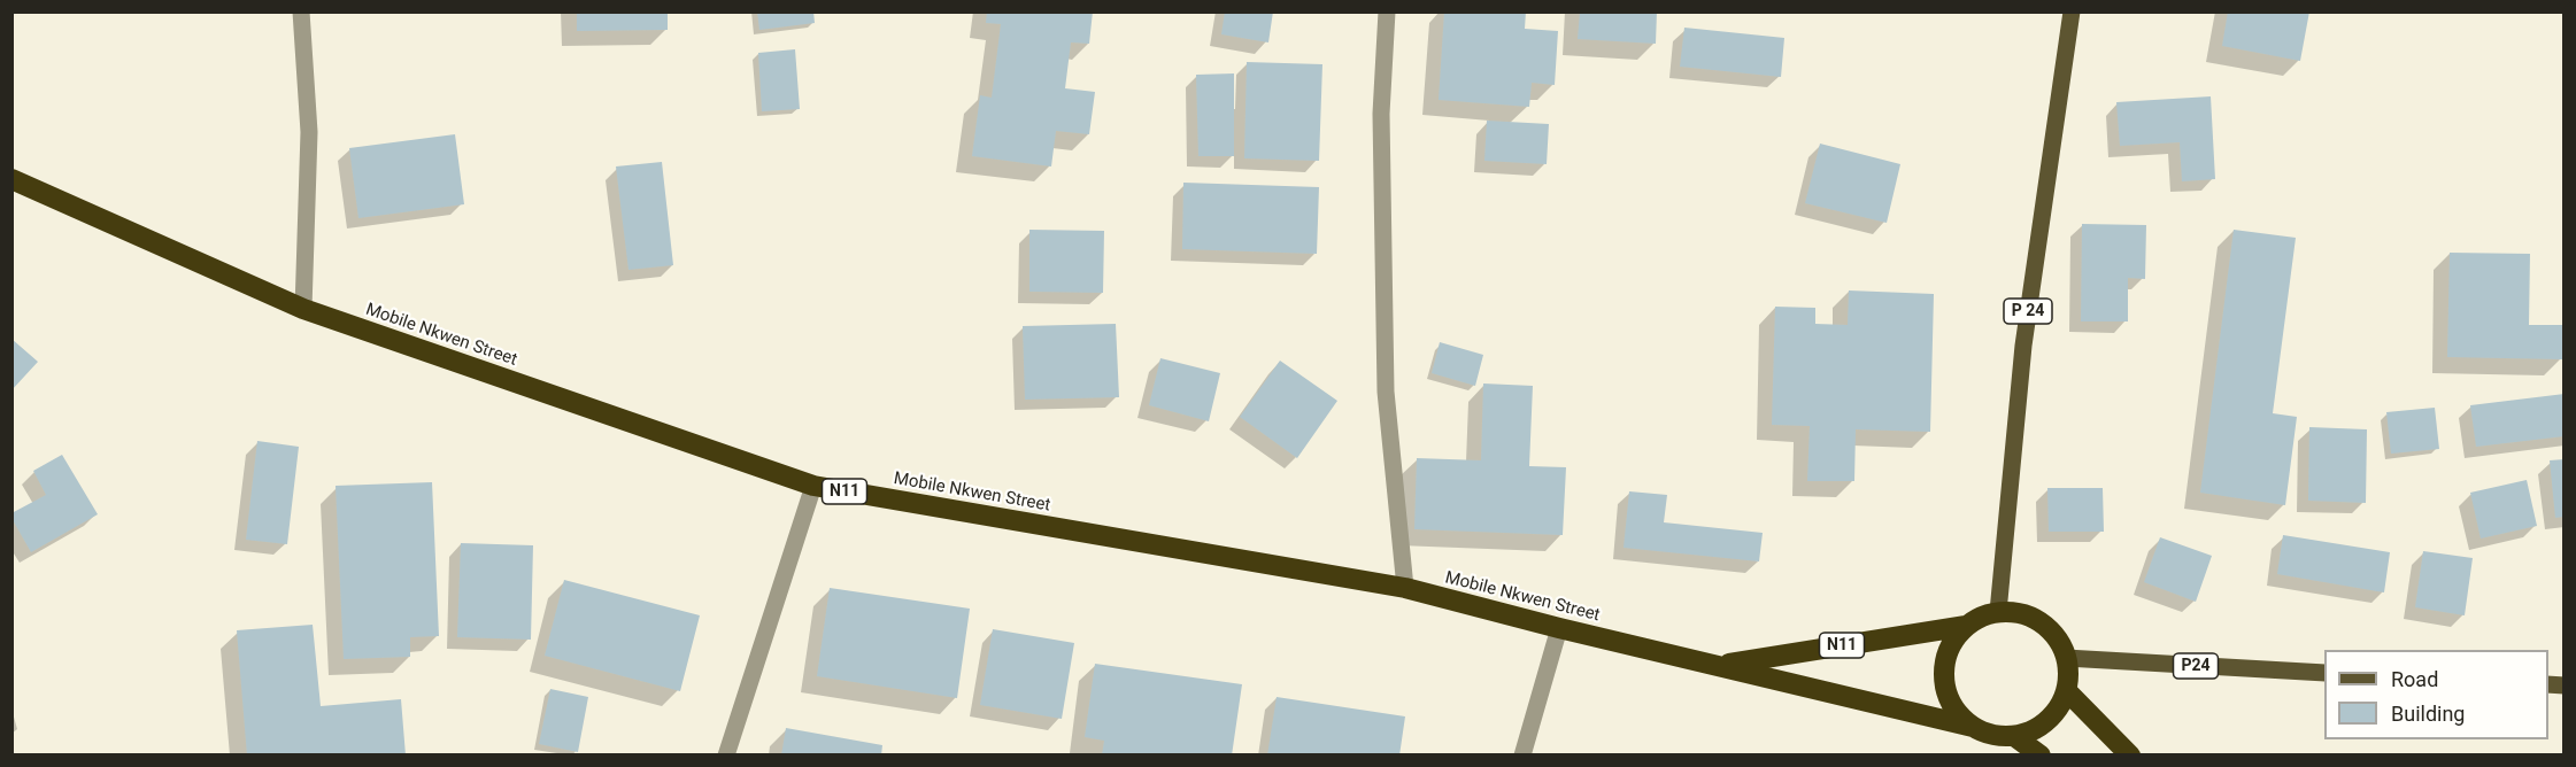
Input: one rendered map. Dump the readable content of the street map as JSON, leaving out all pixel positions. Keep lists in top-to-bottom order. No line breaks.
{"streets":{"highway":["Mobile Nkwen Street","N11"],"main road":["P 24","P24"]},"crossings":[["P 24","Mobile Nkwen Street"],["P 24","P24"],["Mobile Nkwen Street","P24"]],"legend":["Road","Building"]}
